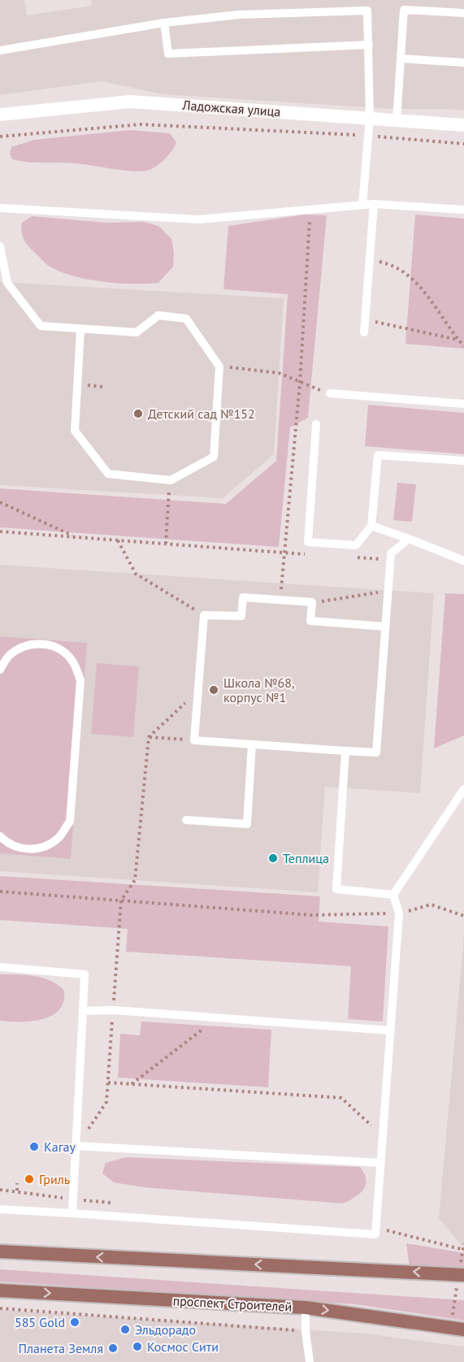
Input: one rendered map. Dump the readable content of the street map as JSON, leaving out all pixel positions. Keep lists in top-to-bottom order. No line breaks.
{"streets":{"main road":["проспект Строителей"],"street":["Ладожская улица"]},"places":["Детский сад №152","Школа №68, корпус №1","Теплица","Кагау","Гриль","585 Gold","Эльдорадо","Космос Сити","Планета Земля"]}
